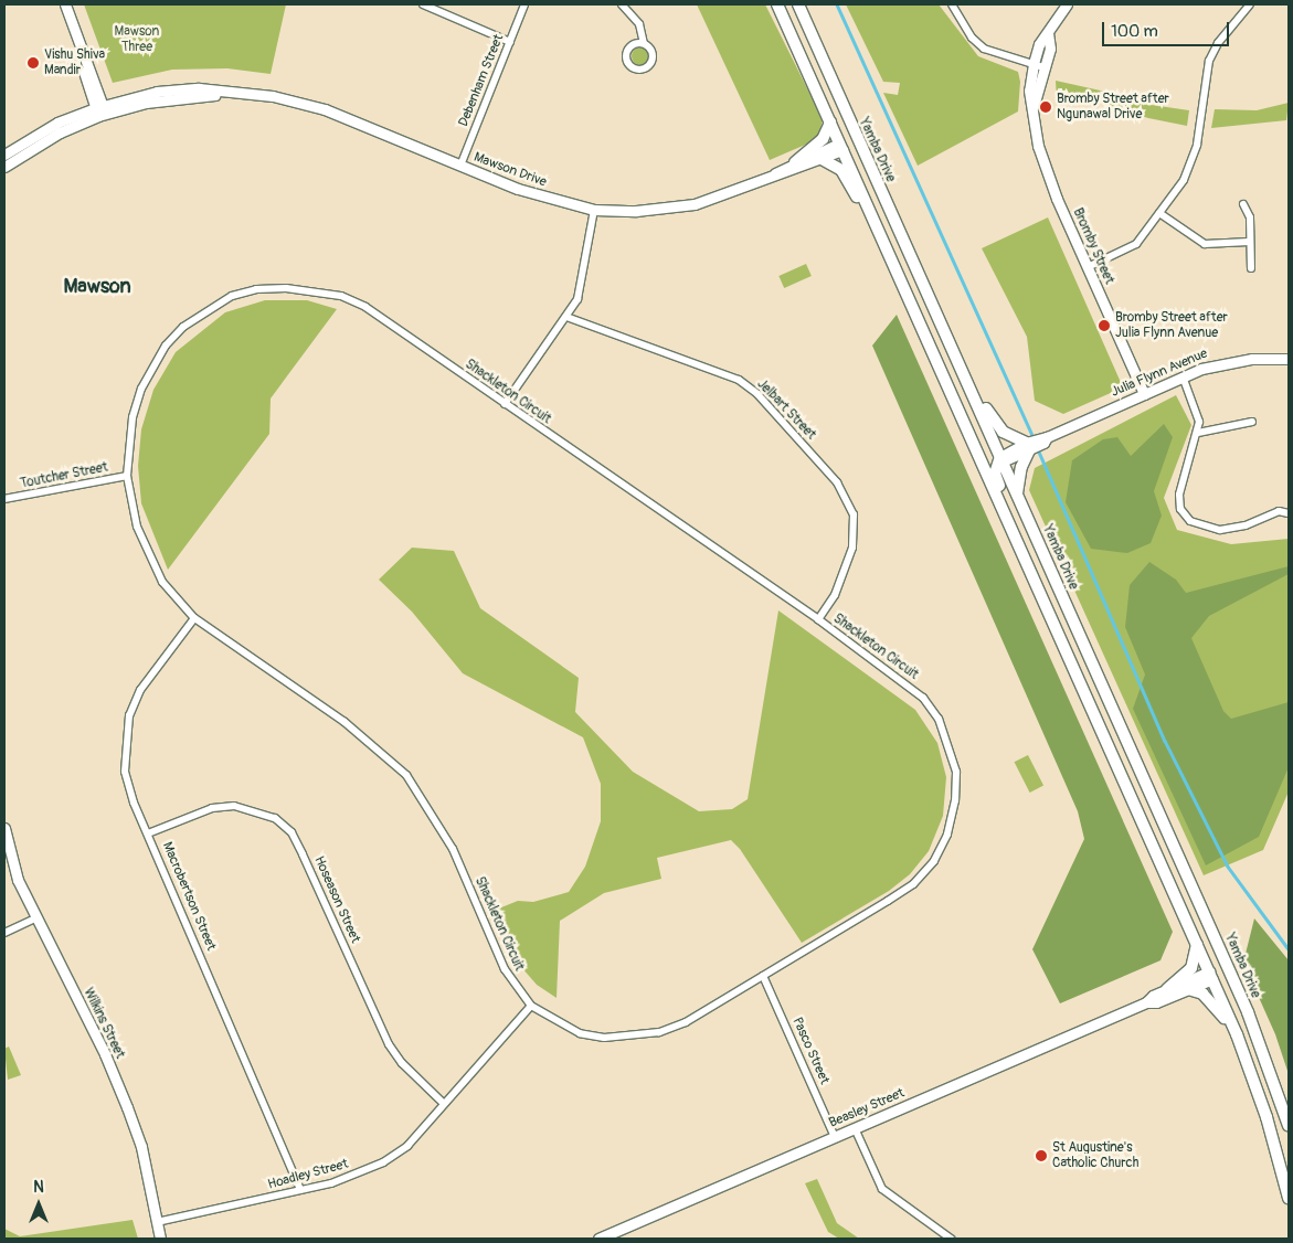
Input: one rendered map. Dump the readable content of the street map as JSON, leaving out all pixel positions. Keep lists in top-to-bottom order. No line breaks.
{"streets":{"main road":["Yamba Drive","Mawson Drive","Bromby Street","Julia Flynn Avenue","Wilkins Street","Beasley Street"],"street":["Debenham Street","Shackleton Circuit","Jelbart Street","Toutcher Street","Macrobertson Street","Hoseason Street","Pasco Street","Hoadley Street"]},"crossings":[["Debenham Street","Mawson Drive"],["Yamba Drive","Julia Flynn Avenue"],["Bromby Street","Julia Flynn Avenue"],["Shackleton Circuit","Jelbart Street"],["Shackleton Circuit","Toutcher Street"],["Shackleton Circuit","Macrobertson Street"],["Shackleton Circuit","Pasco Street"],["Shackleton Circuit","Hoadley Street"],["Macrobertson Street","Hoseason Street"],["Macrobertson Street","Hoadley Street"],["Hoseason Street","Hoadley Street"],["Wilkins Street","Hoadley Street"],["Pasco Street","Beasley Street"]],"districts":["Mawson"],"parks":["Mawson Three"],"places":["Vishu Shiva Mandir","Bromby Street after Ngunawal Drive","Bromby Street after Julia Flynn Avenue","St Augustine's Catholic Church"],"scale_bar":"100 m","north":"top"}
